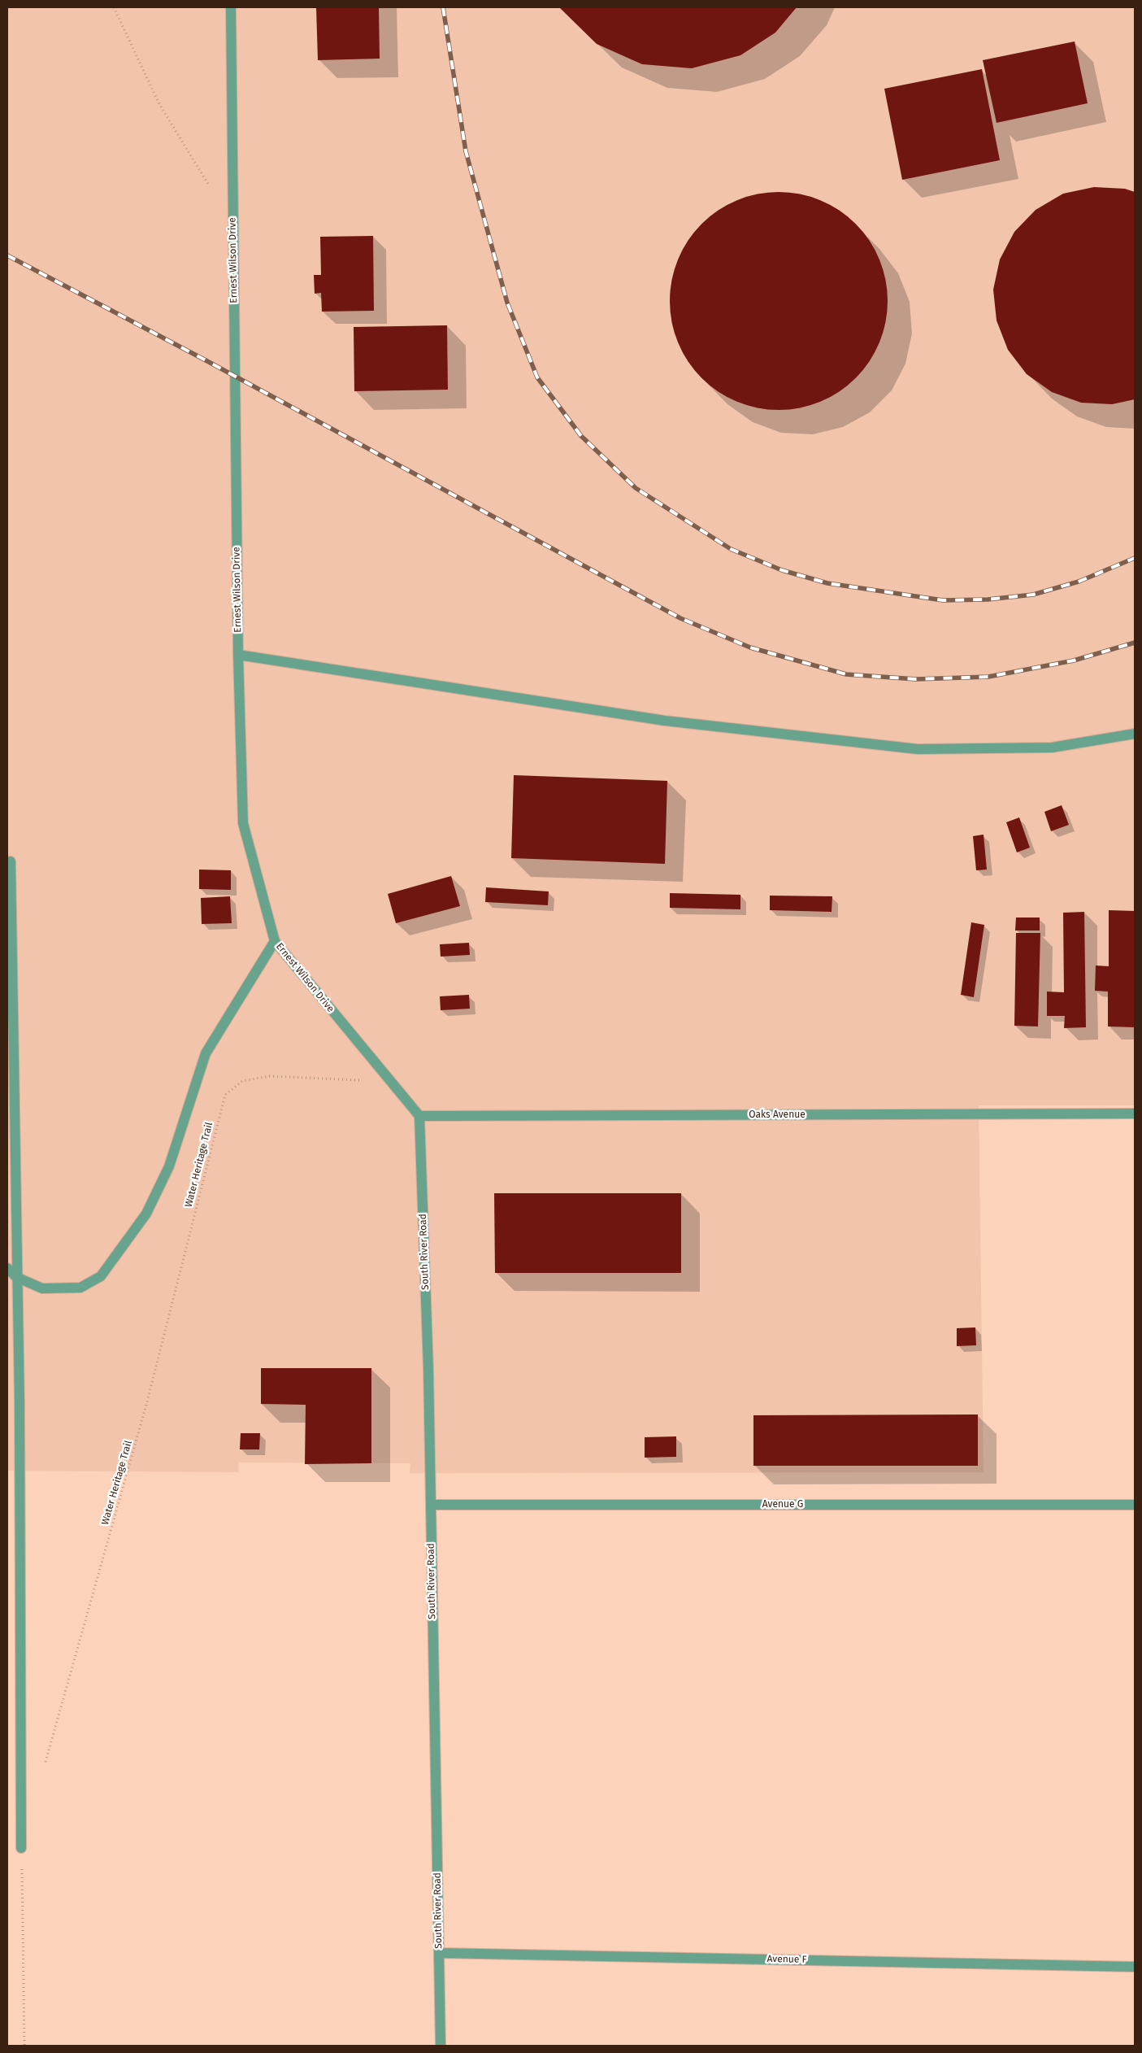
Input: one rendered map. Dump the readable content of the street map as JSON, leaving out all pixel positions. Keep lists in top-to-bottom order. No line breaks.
{"streets":{"street":["Ernest Wilson Drive","Oaks Avenue","South River Road","Avenue G","Avenue F"],"path":["Water Heritage Trail"]},"crossings":[["Ernest Wilson Drive","Oaks Avenue"],["Ernest Wilson Drive","Water Heritage Trail"],["Ernest Wilson Drive","South River Road"],["Oaks Avenue","South River Road"],["South River Road","Avenue G"],["South River Road","Avenue F"]]}
